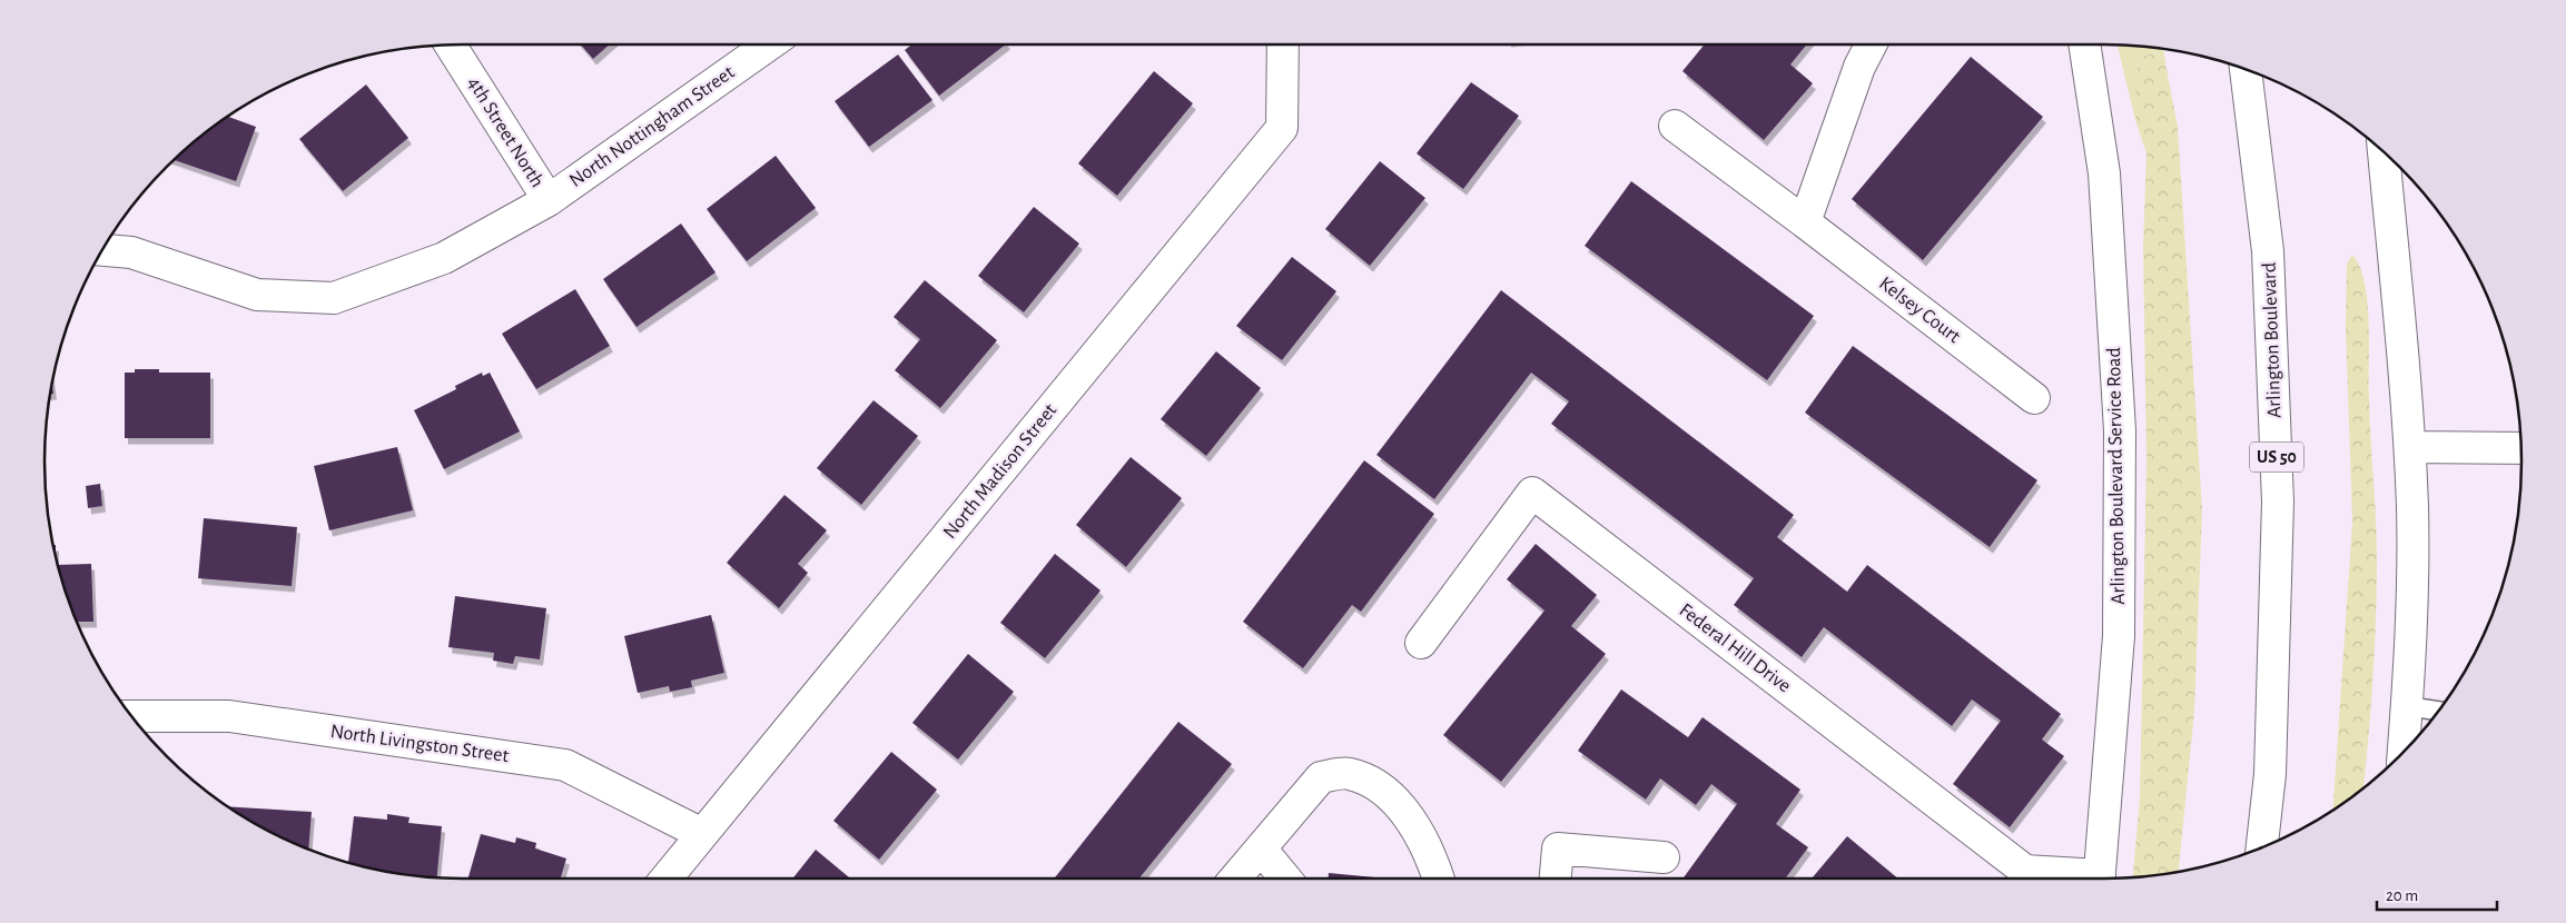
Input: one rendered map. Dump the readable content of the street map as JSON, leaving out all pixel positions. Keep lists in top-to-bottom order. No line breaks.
{"streets":{"main road":["North Nottingham Street","4th Street North","Kelsey Court","Arlington Boulevard","US 50","North Madison Street","Arlington Boulevard Service Road","Federal Hill Drive","North Livingston Street"]},"crossings":[["North Nottingham Street","4th Street North"],["North Madison Street","North Livingston Street"]],"scale_bar":"20 m"}
